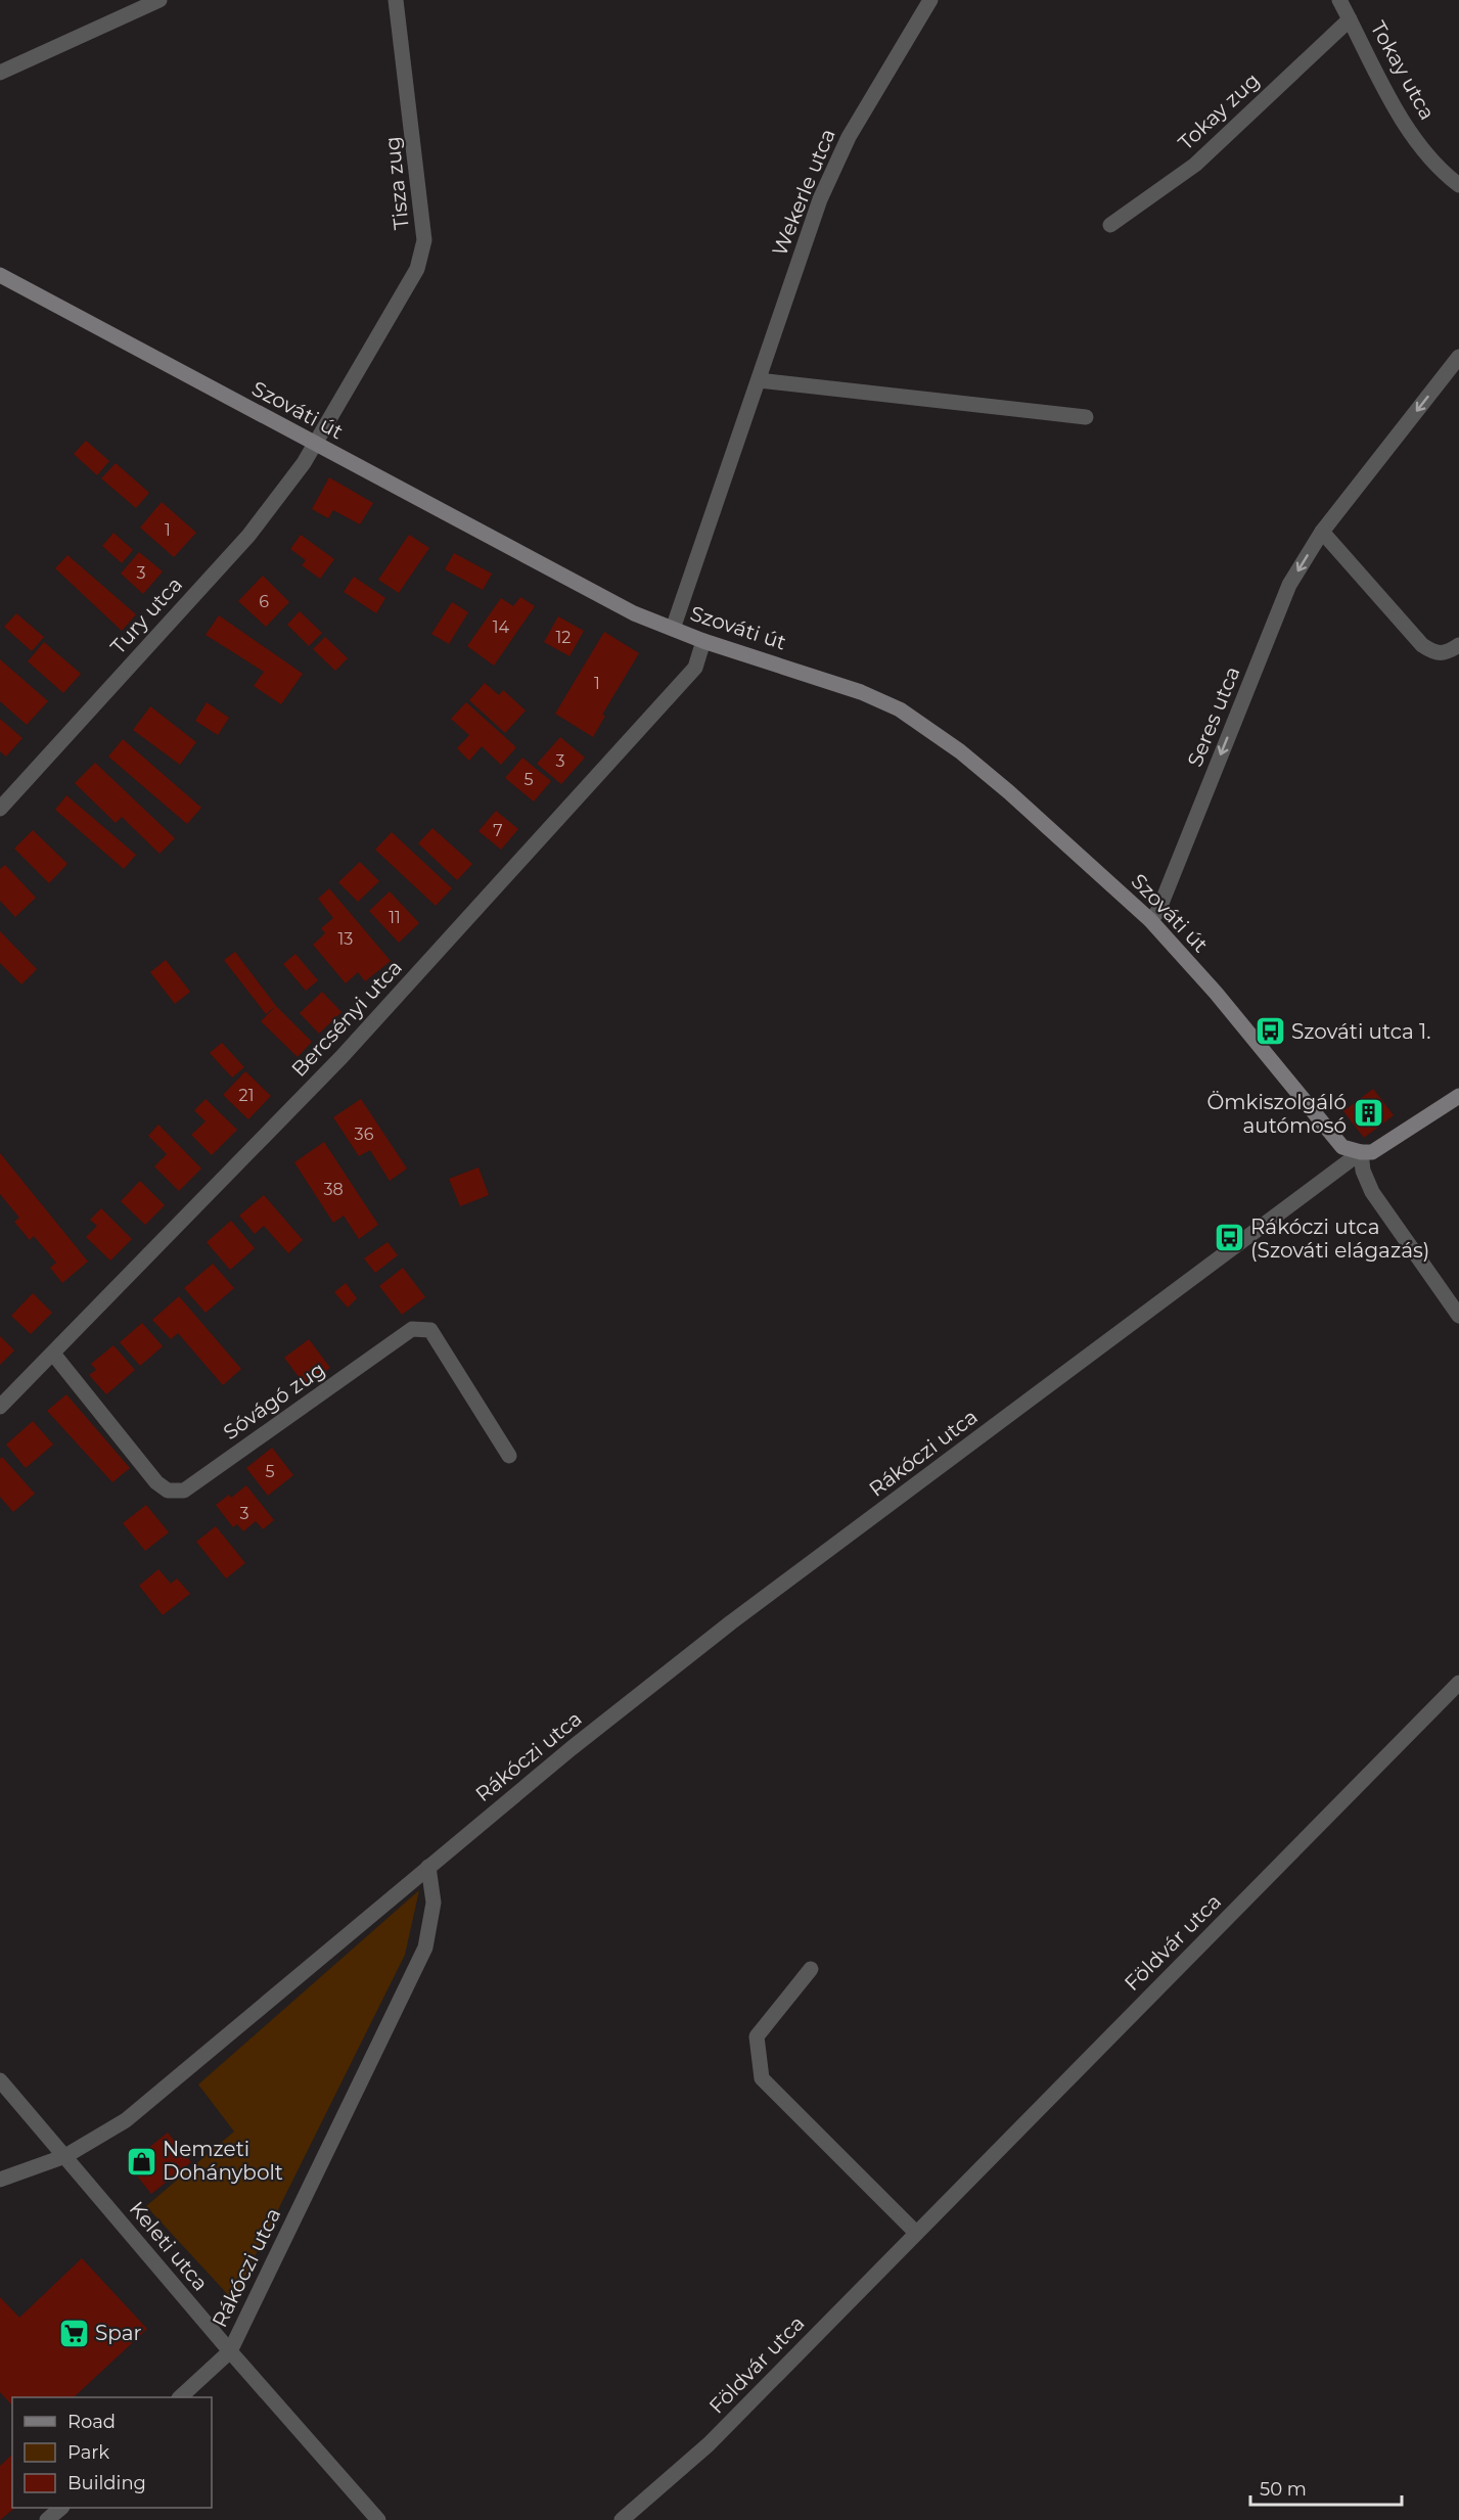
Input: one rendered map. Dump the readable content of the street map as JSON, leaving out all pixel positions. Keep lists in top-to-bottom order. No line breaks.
{"streets":{"main road":["Szováti út","Rákóczi utca"],"street":["Tokay utca","Tokay zug","Tisza zug","Wekerle utca","Tury utca","Seres utca","Bercsényi utca","Sóvágó zug","Földvár utca","Keleti utca"]},"crossings":[["Tokay utca","Tokay zug"],["Tisza zug","Szováti út"],["Tisza zug","Tury utca"],["Wekerle utca","Szováti út"],["Szováti út","Tury utca"],["Szováti út","Seres utca"],["Szováti út","Bercsényi utca"],["Szováti út","Rákóczi utca"],["Bercsényi utca","Sóvágó zug"],["Rákóczi utca","Keleti utca"]],"one_way":["Seres utca"],"places":{"bus stop":["Szováti utca 1.","Rákóczi utca (Szováti elágazás)"],"building":["Ömkiszolgáló autómosó"],"shop":["Nemzeti Dohánybolt"],"supermarket":["Spar"]},"house_numbers":["1","3","6","14","12","1","3","5","7","11","13","21","36","38","5","3"],"legend":["Road","Park","Building"],"scale_bar":"50 m"}
